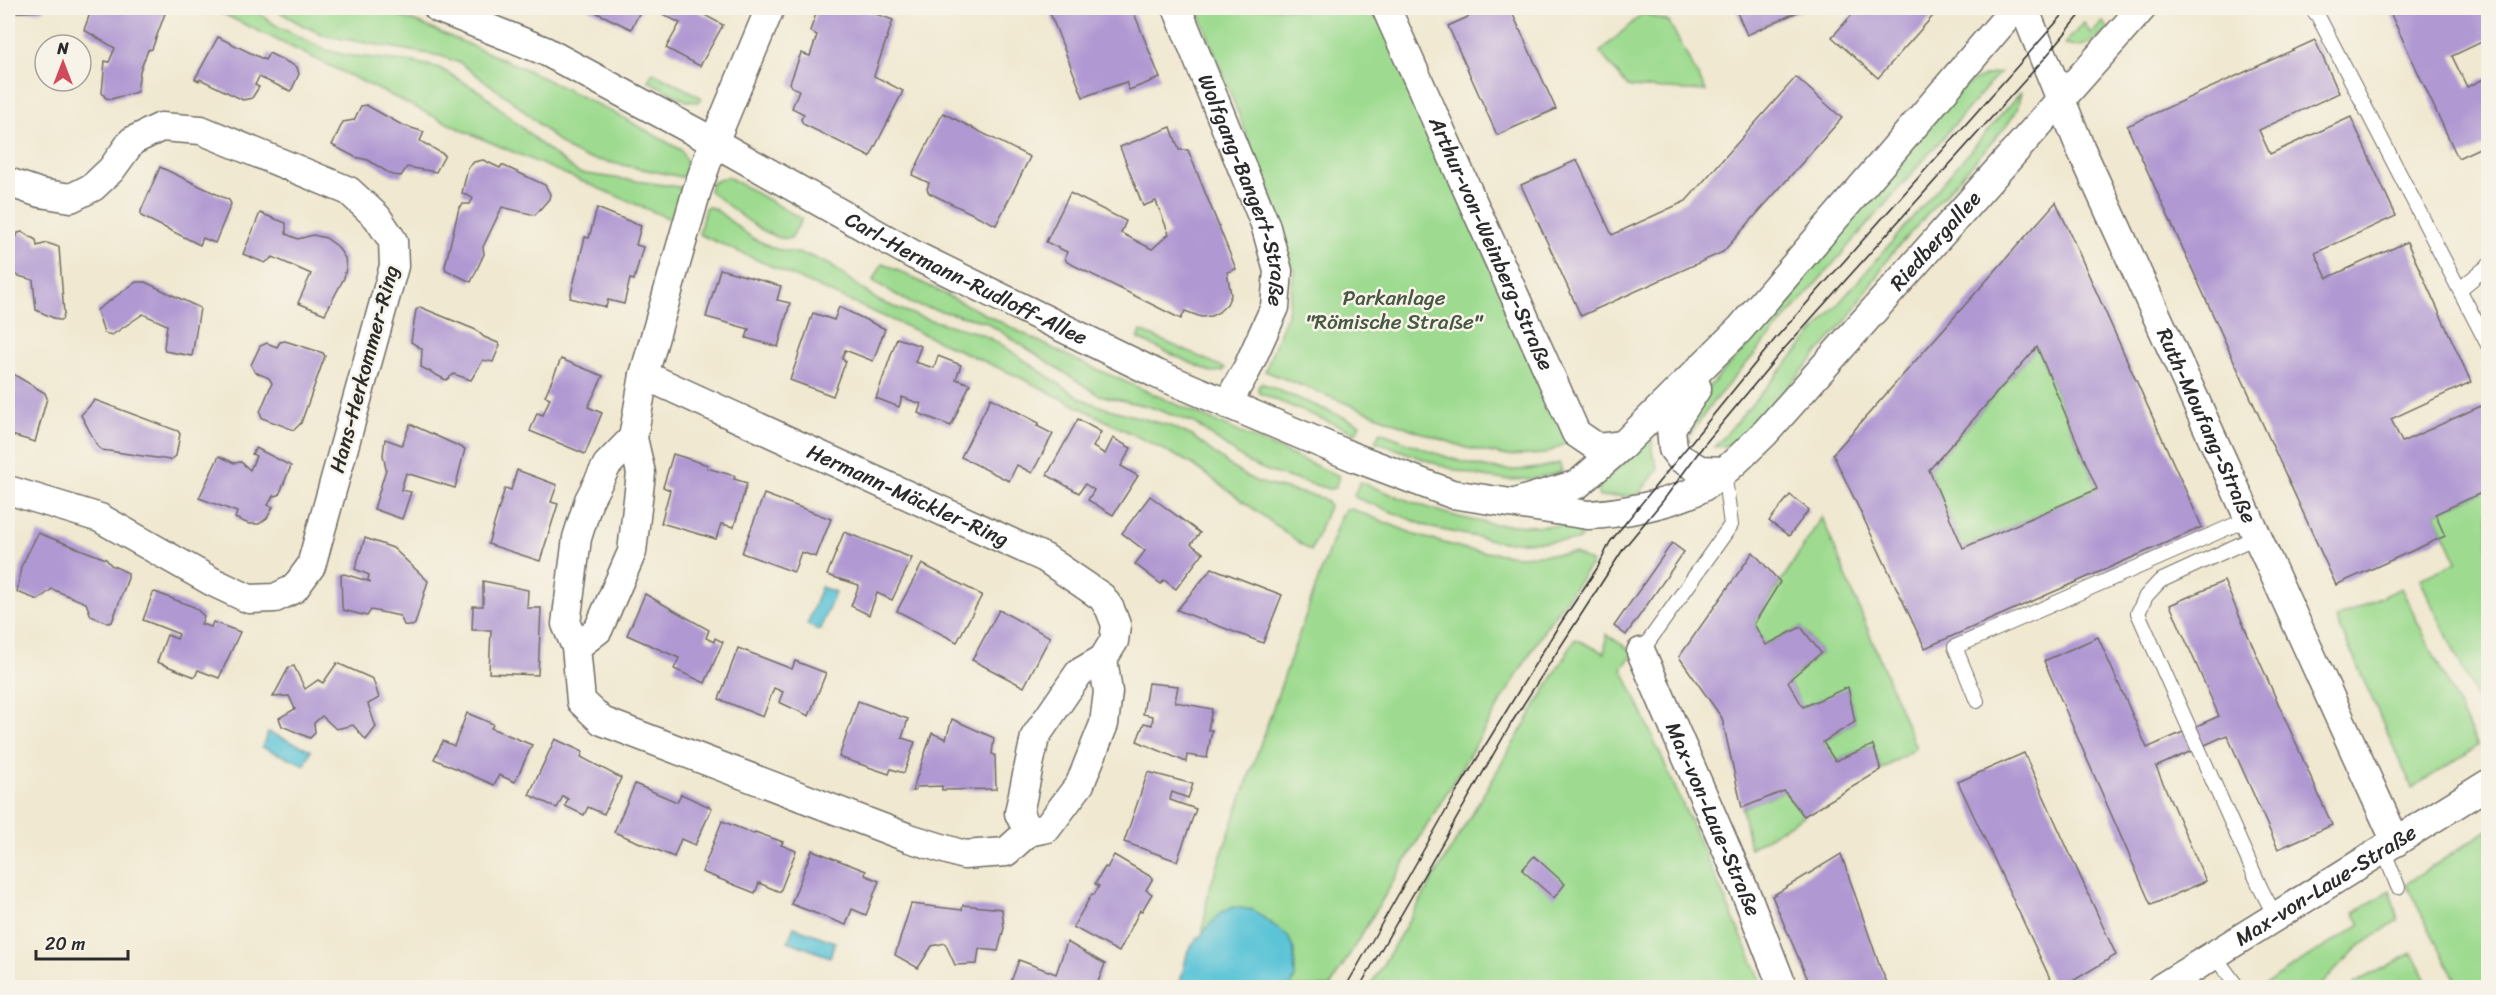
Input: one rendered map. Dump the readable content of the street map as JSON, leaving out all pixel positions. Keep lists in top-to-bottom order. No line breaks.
{"streets":{"street":["Wolfgang-Bangert-Straße","Riedbergallee","Arthur-von-Weinberg-Straße","Carl-Hermann-Rudloff-Allee","Hans-Herkommer-Ring","Ruth-Moufang-Straße","Hermann-Mäckler-Ring","Max-von-Laue-Straße"]},"crossings":[["Wolfgang-Bangert-Straße","Carl-Hermann-Rudloff-Allee"],["Riedbergallee","Carl-Hermann-Rudloff-Allee"],["Riedbergallee","Ruth-Moufang-Straße"],["Ruth-Moufang-Straße","Max-von-Laue-Straße"]],"parks":["Parkanlage \"Römische Straße\""],"scale_bar":"20 m","north":"top"}
